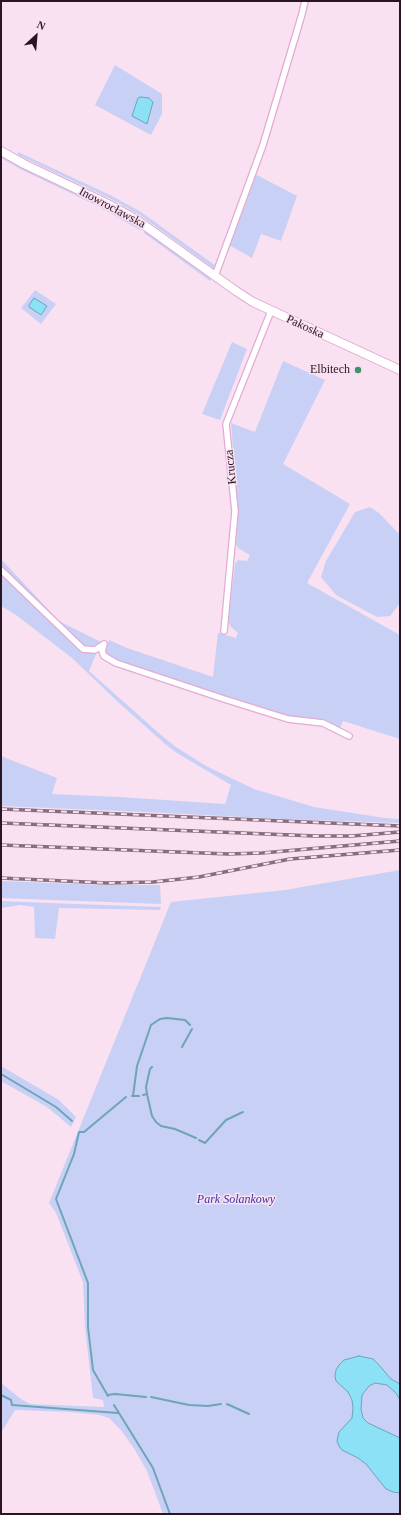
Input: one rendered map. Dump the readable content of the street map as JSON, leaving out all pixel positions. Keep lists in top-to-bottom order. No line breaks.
{"streets":{"main road":["Inowrocławska","Pakoska"],"street":["Krucza"]},"crossings":[["Inowrocławska","Pakoska"],["Pakoska","Krucza"]],"parks":["Park Solankowy"],"places":["Elbitech"],"north":"top right"}
